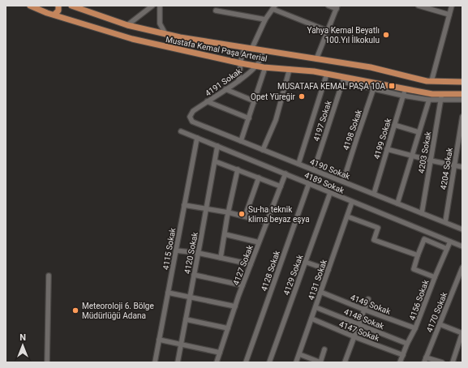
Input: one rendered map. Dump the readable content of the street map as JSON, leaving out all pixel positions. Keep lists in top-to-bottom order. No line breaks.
{"streets":{"main road":["Mustafa Kemal Paşa Arterial"],"street":["4191 Sokak","4197 Sokak","4198 Sokak","4199 Sokak","4203 Sokak","4190 Sokak","4204 Sokak","4189 Sokak","4115 Sokak","4120 Sokak","4127 Sokak","4128 Sokak","4129 Sokak","4131 Sokak","4156 Sokak","4149 Sokak","4170 Sokak","4148 Sokak","4147 Sokak"]},"crossings":[["Mustafa Kemal Paşa Arterial","4191 Sokak"],["Mustafa Kemal Paşa Arterial","4197 Sokak"],["Mustafa Kemal Paşa Arterial","4198 Sokak"],["Mustafa Kemal Paşa Arterial","4199 Sokak"],["Mustafa Kemal Paşa Arterial","4203 Sokak"],["4191 Sokak","4190 Sokak"],["4197 Sokak","4190 Sokak"],["4198 Sokak","4190 Sokak"],["4199 Sokak","4190 Sokak"],["4203 Sokak","4190 Sokak"],["4190 Sokak","4204 Sokak"],["4189 Sokak","4115 Sokak"],["4189 Sokak","4120 Sokak"],["4189 Sokak","4127 Sokak"],["4189 Sokak","4128 Sokak"],["4189 Sokak","4129 Sokak"],["4189 Sokak","4131 Sokak"],["4189 Sokak","4156 Sokak"],["4131 Sokak","4149 Sokak"],["4131 Sokak","4148 Sokak"],["4131 Sokak","4147 Sokak"],["4156 Sokak","4149 Sokak"],["4156 Sokak","4148 Sokak"],["4156 Sokak","4147 Sokak"]],"places":{"other":["Yahya Kemal Beyatlı 100.Yıl İlkokulu","Opet Yüreğir","Su-ha teknik klima beyaz eşya","Meteoroloji 6. Bölge Müdürlüğü Adana"],"transit":["MUSATAFA KEMAL PAŞA 10A"]},"north":"top"}
